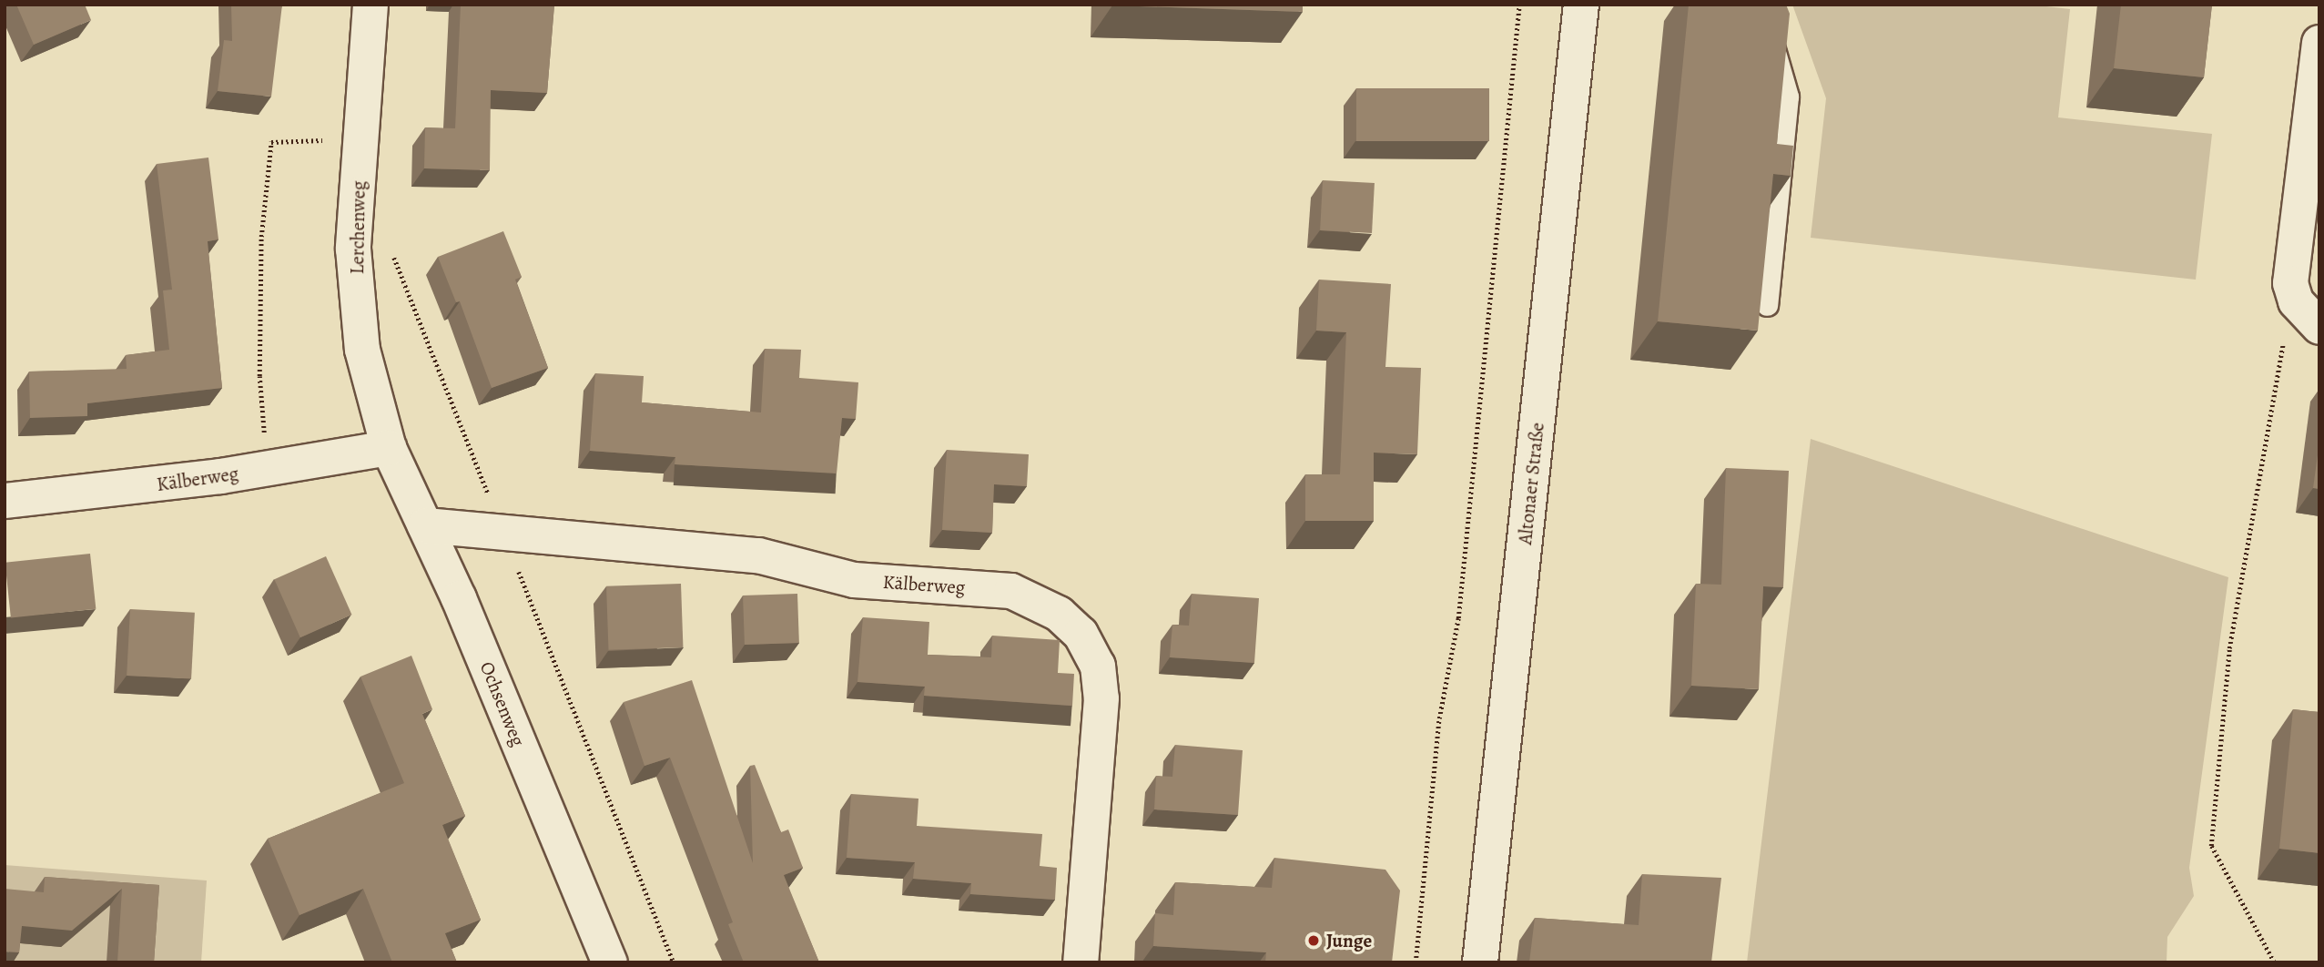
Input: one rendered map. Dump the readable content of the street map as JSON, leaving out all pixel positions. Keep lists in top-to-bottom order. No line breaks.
{"streets":{"street":["Lerchenweg","Kälberweg","Altonaer Straße","Ochsenweg"]},"crossings":[["Lerchenweg","Kälberweg"],["Lerchenweg","Ochsenweg"],["Kälberweg","Ochsenweg"]],"places":["Junge"]}
